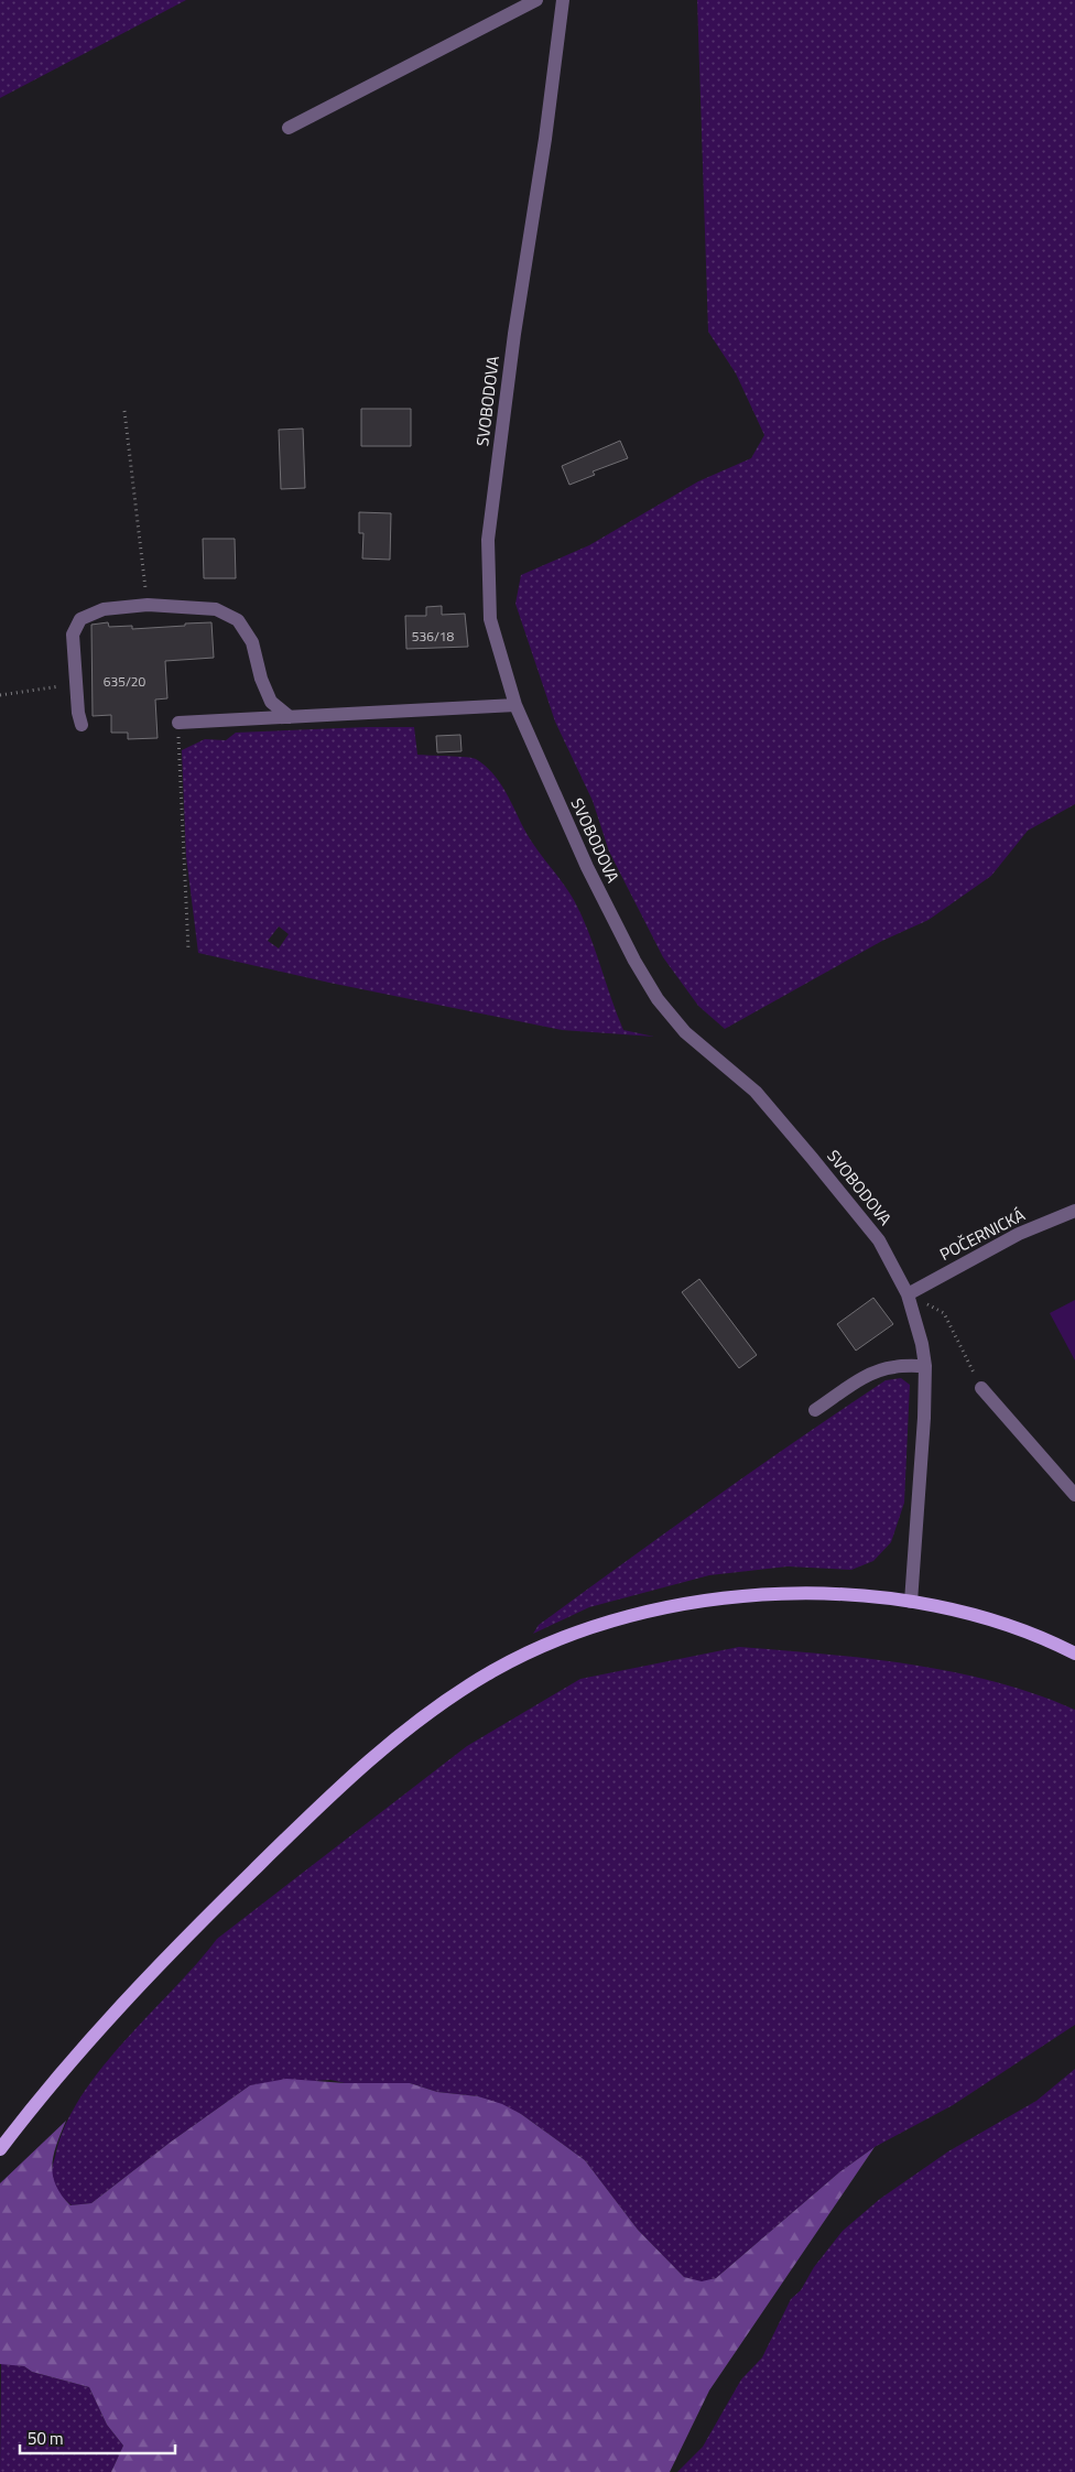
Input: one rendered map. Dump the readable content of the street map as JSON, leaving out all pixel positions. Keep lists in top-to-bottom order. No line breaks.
{"streets":{"street":["SVOBODOVA","POČERNICKÁ"]},"crossings":[["SVOBODOVA","POČERNICKÁ"]],"house_numbers":["536/18","635/20"],"scale_bar":"50 m"}
